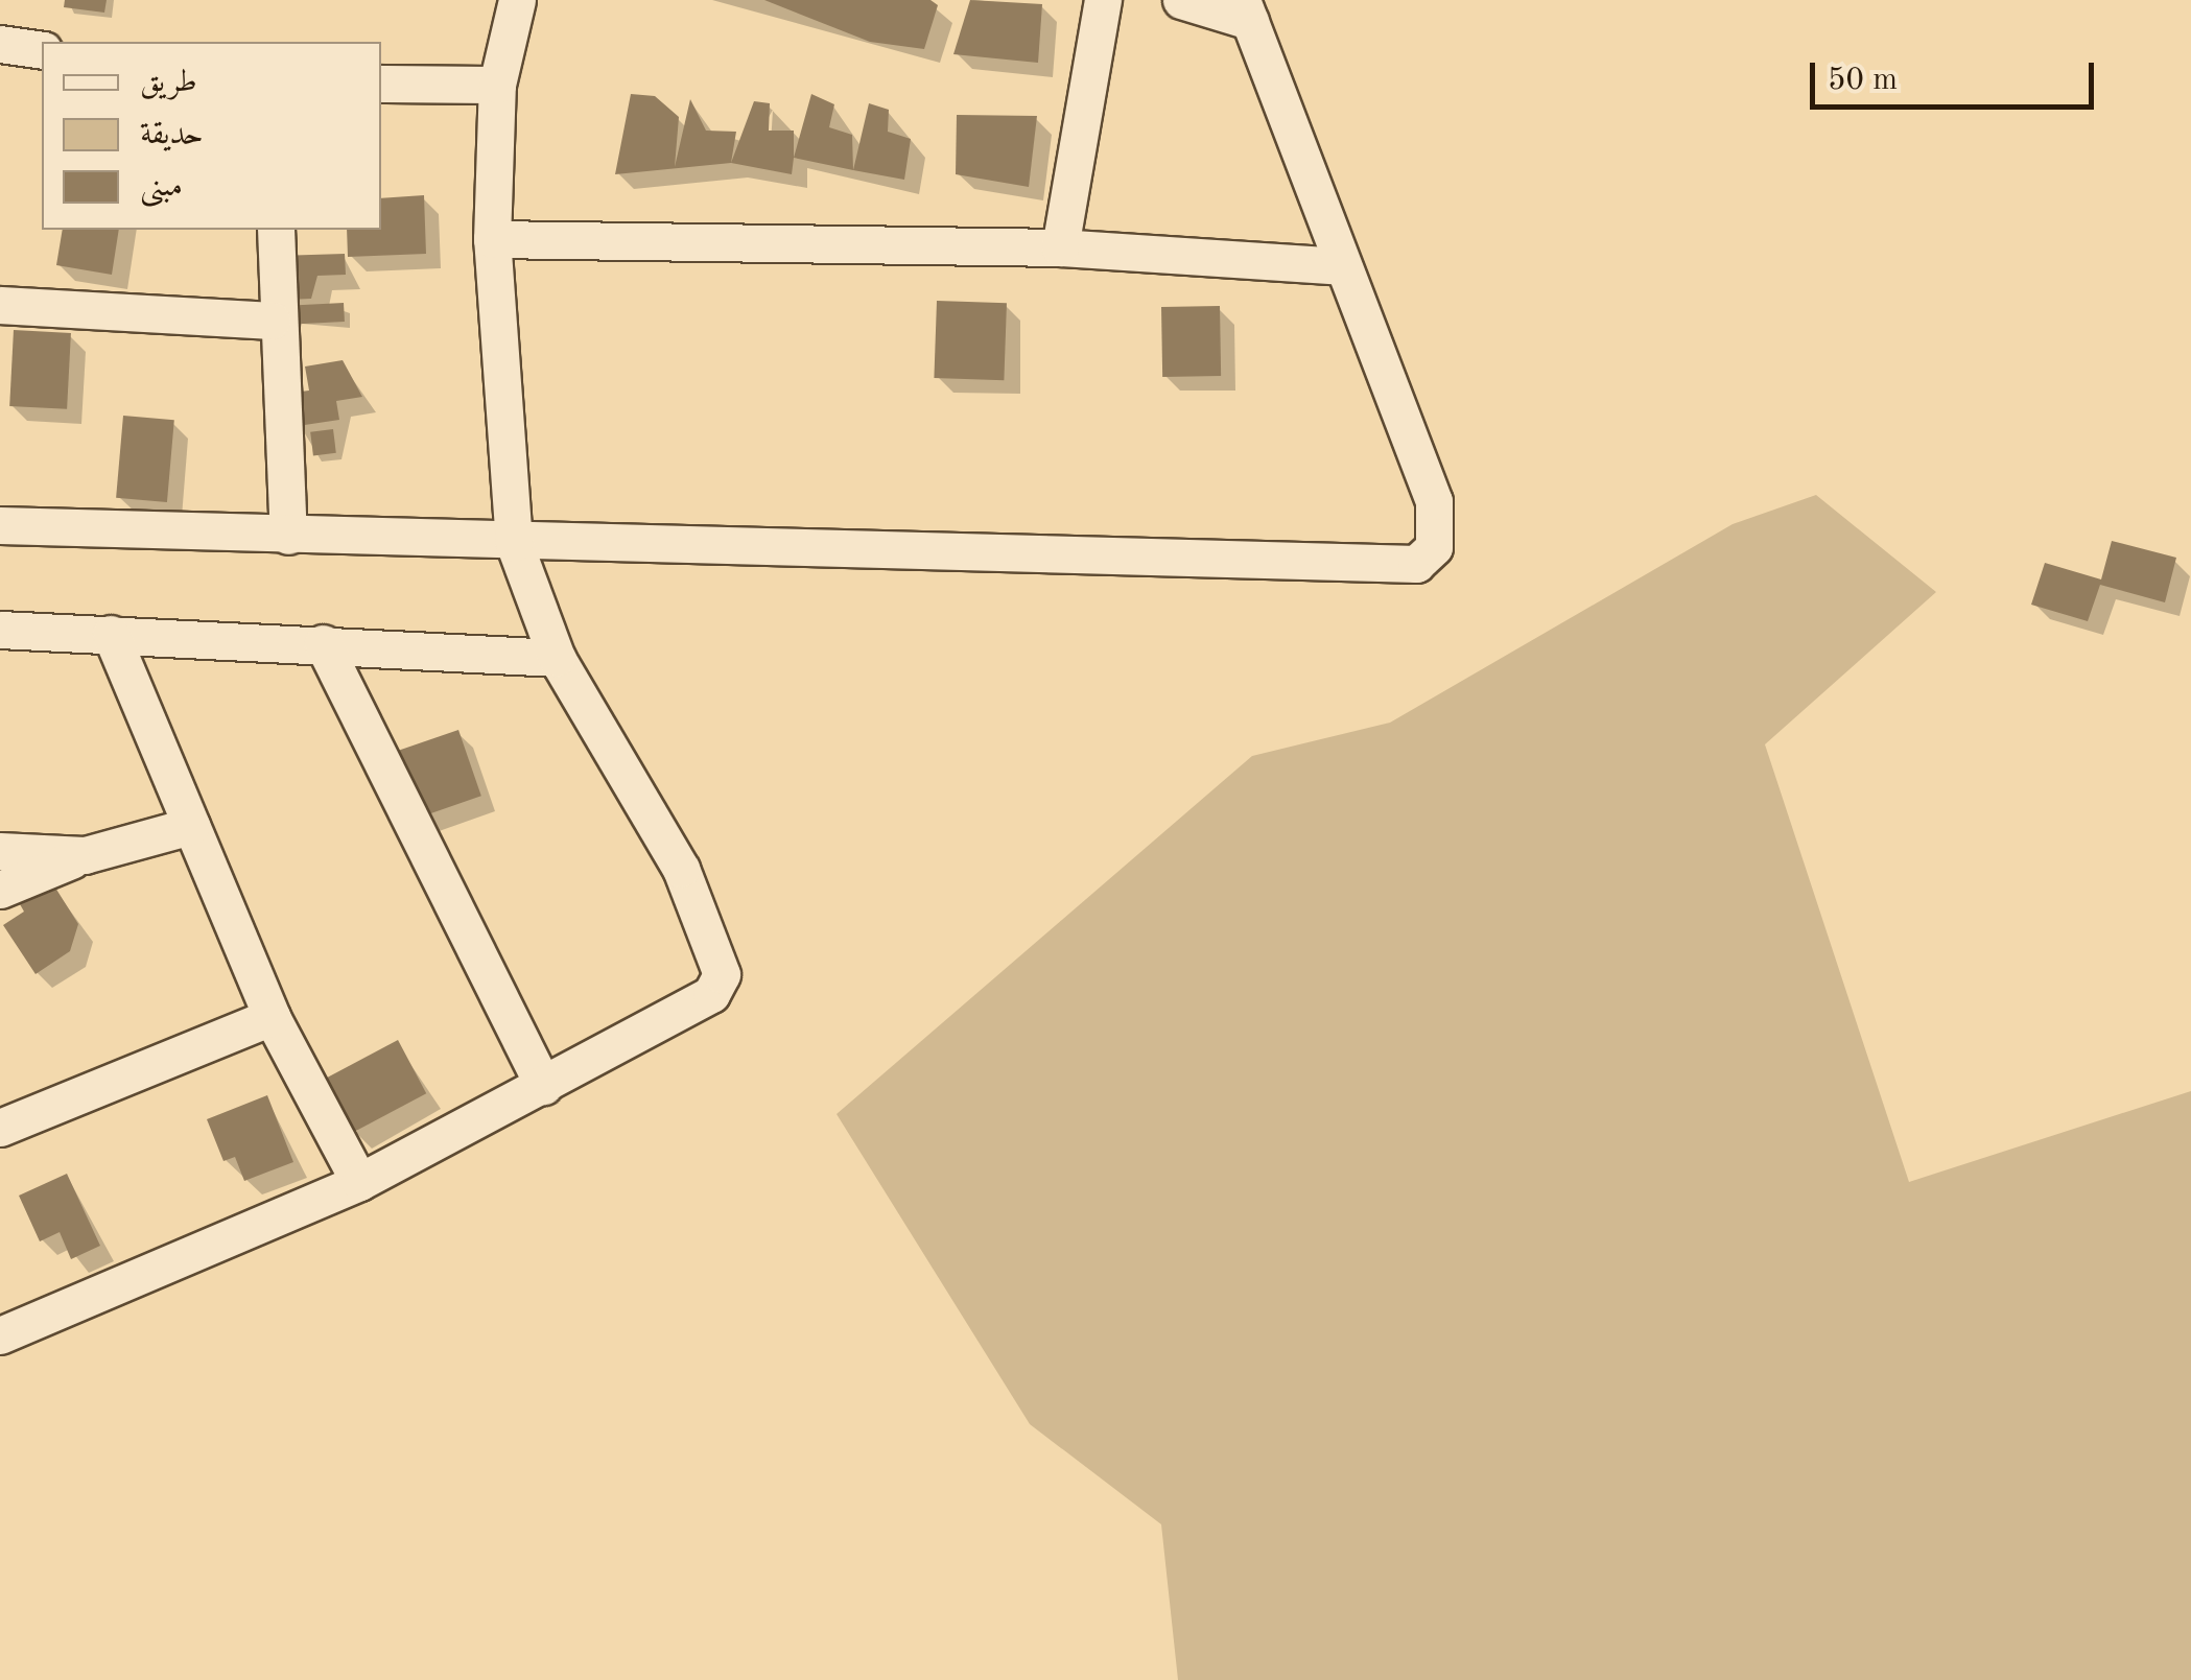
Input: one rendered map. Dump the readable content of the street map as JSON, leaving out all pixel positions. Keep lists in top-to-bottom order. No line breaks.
{"legend":["طريق","حديقة","مبنى"],"scale_bar":"50 m"}
